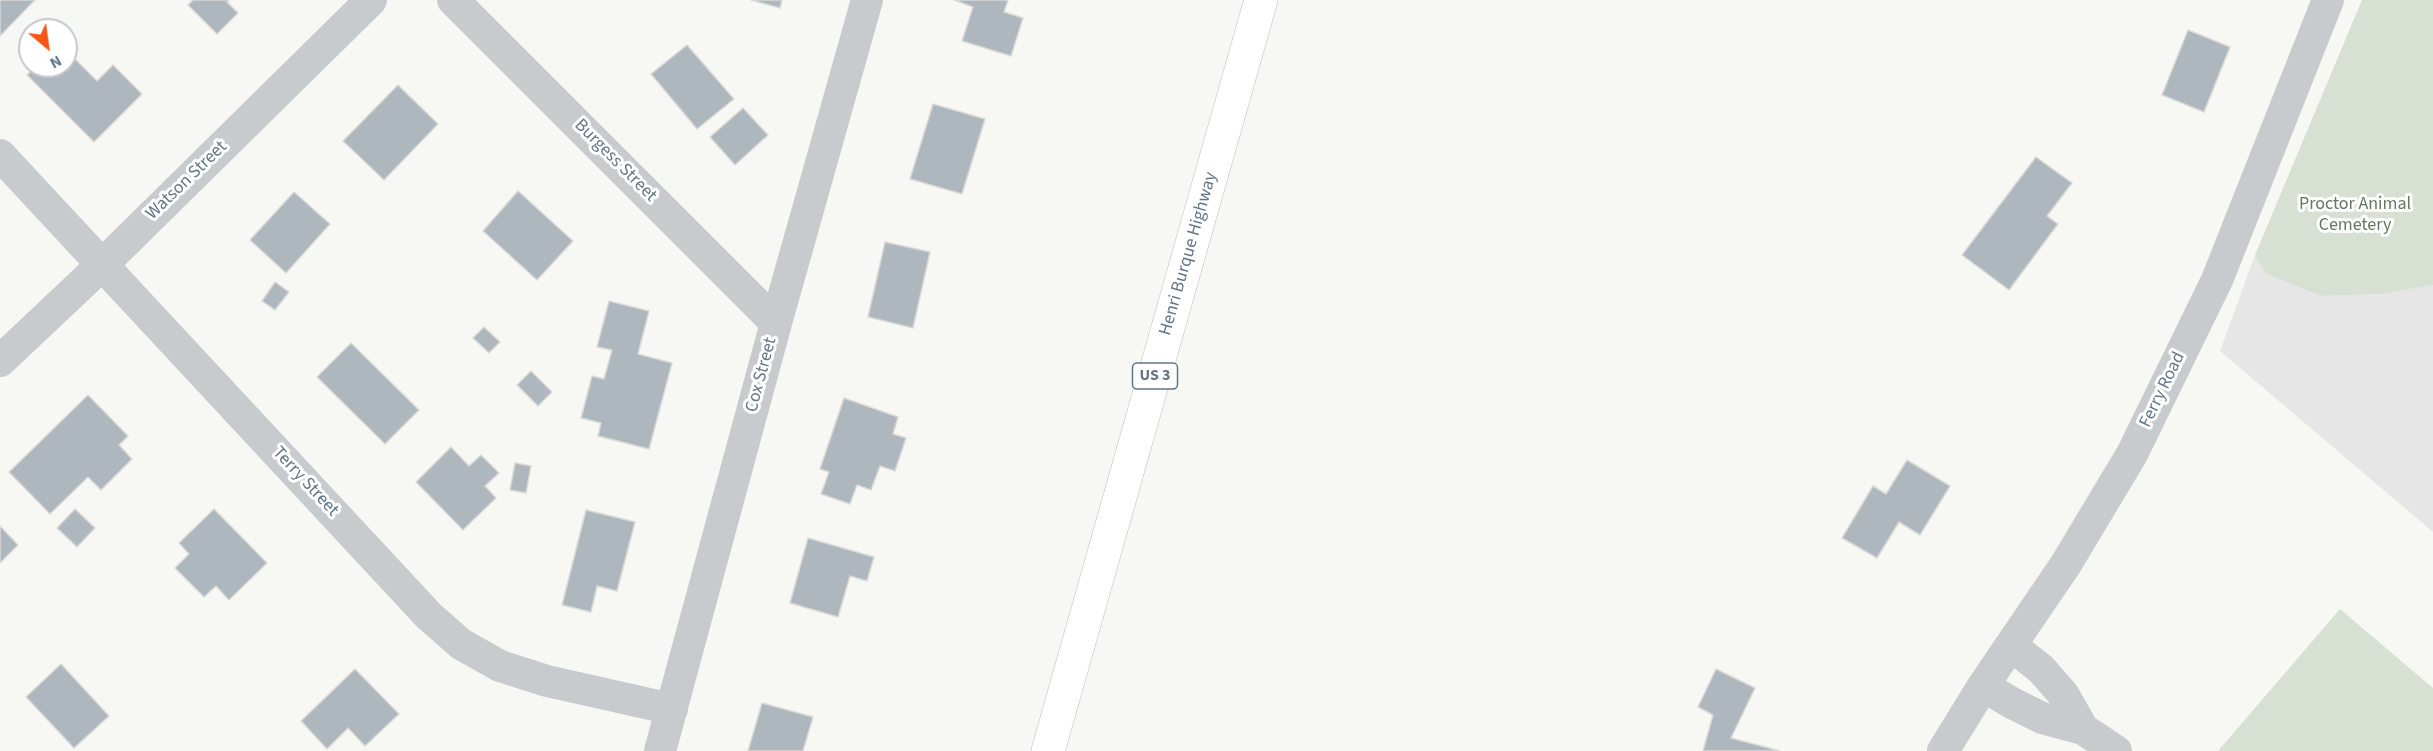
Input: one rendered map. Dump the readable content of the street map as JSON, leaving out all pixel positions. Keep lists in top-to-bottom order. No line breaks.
{"streets":{"main road":["Henri Burque Highway","US 3"],"street":["Burgess Street","Watson Street","Cox Street","Ferry Road","Terry Street"]},"crossings":[["Burgess Street","Cox Street"],["Watson Street","Terry Street"],["Cox Street","Terry Street"]],"parks":["Proctor Animal Cemetery"],"north":"bottom right"}
